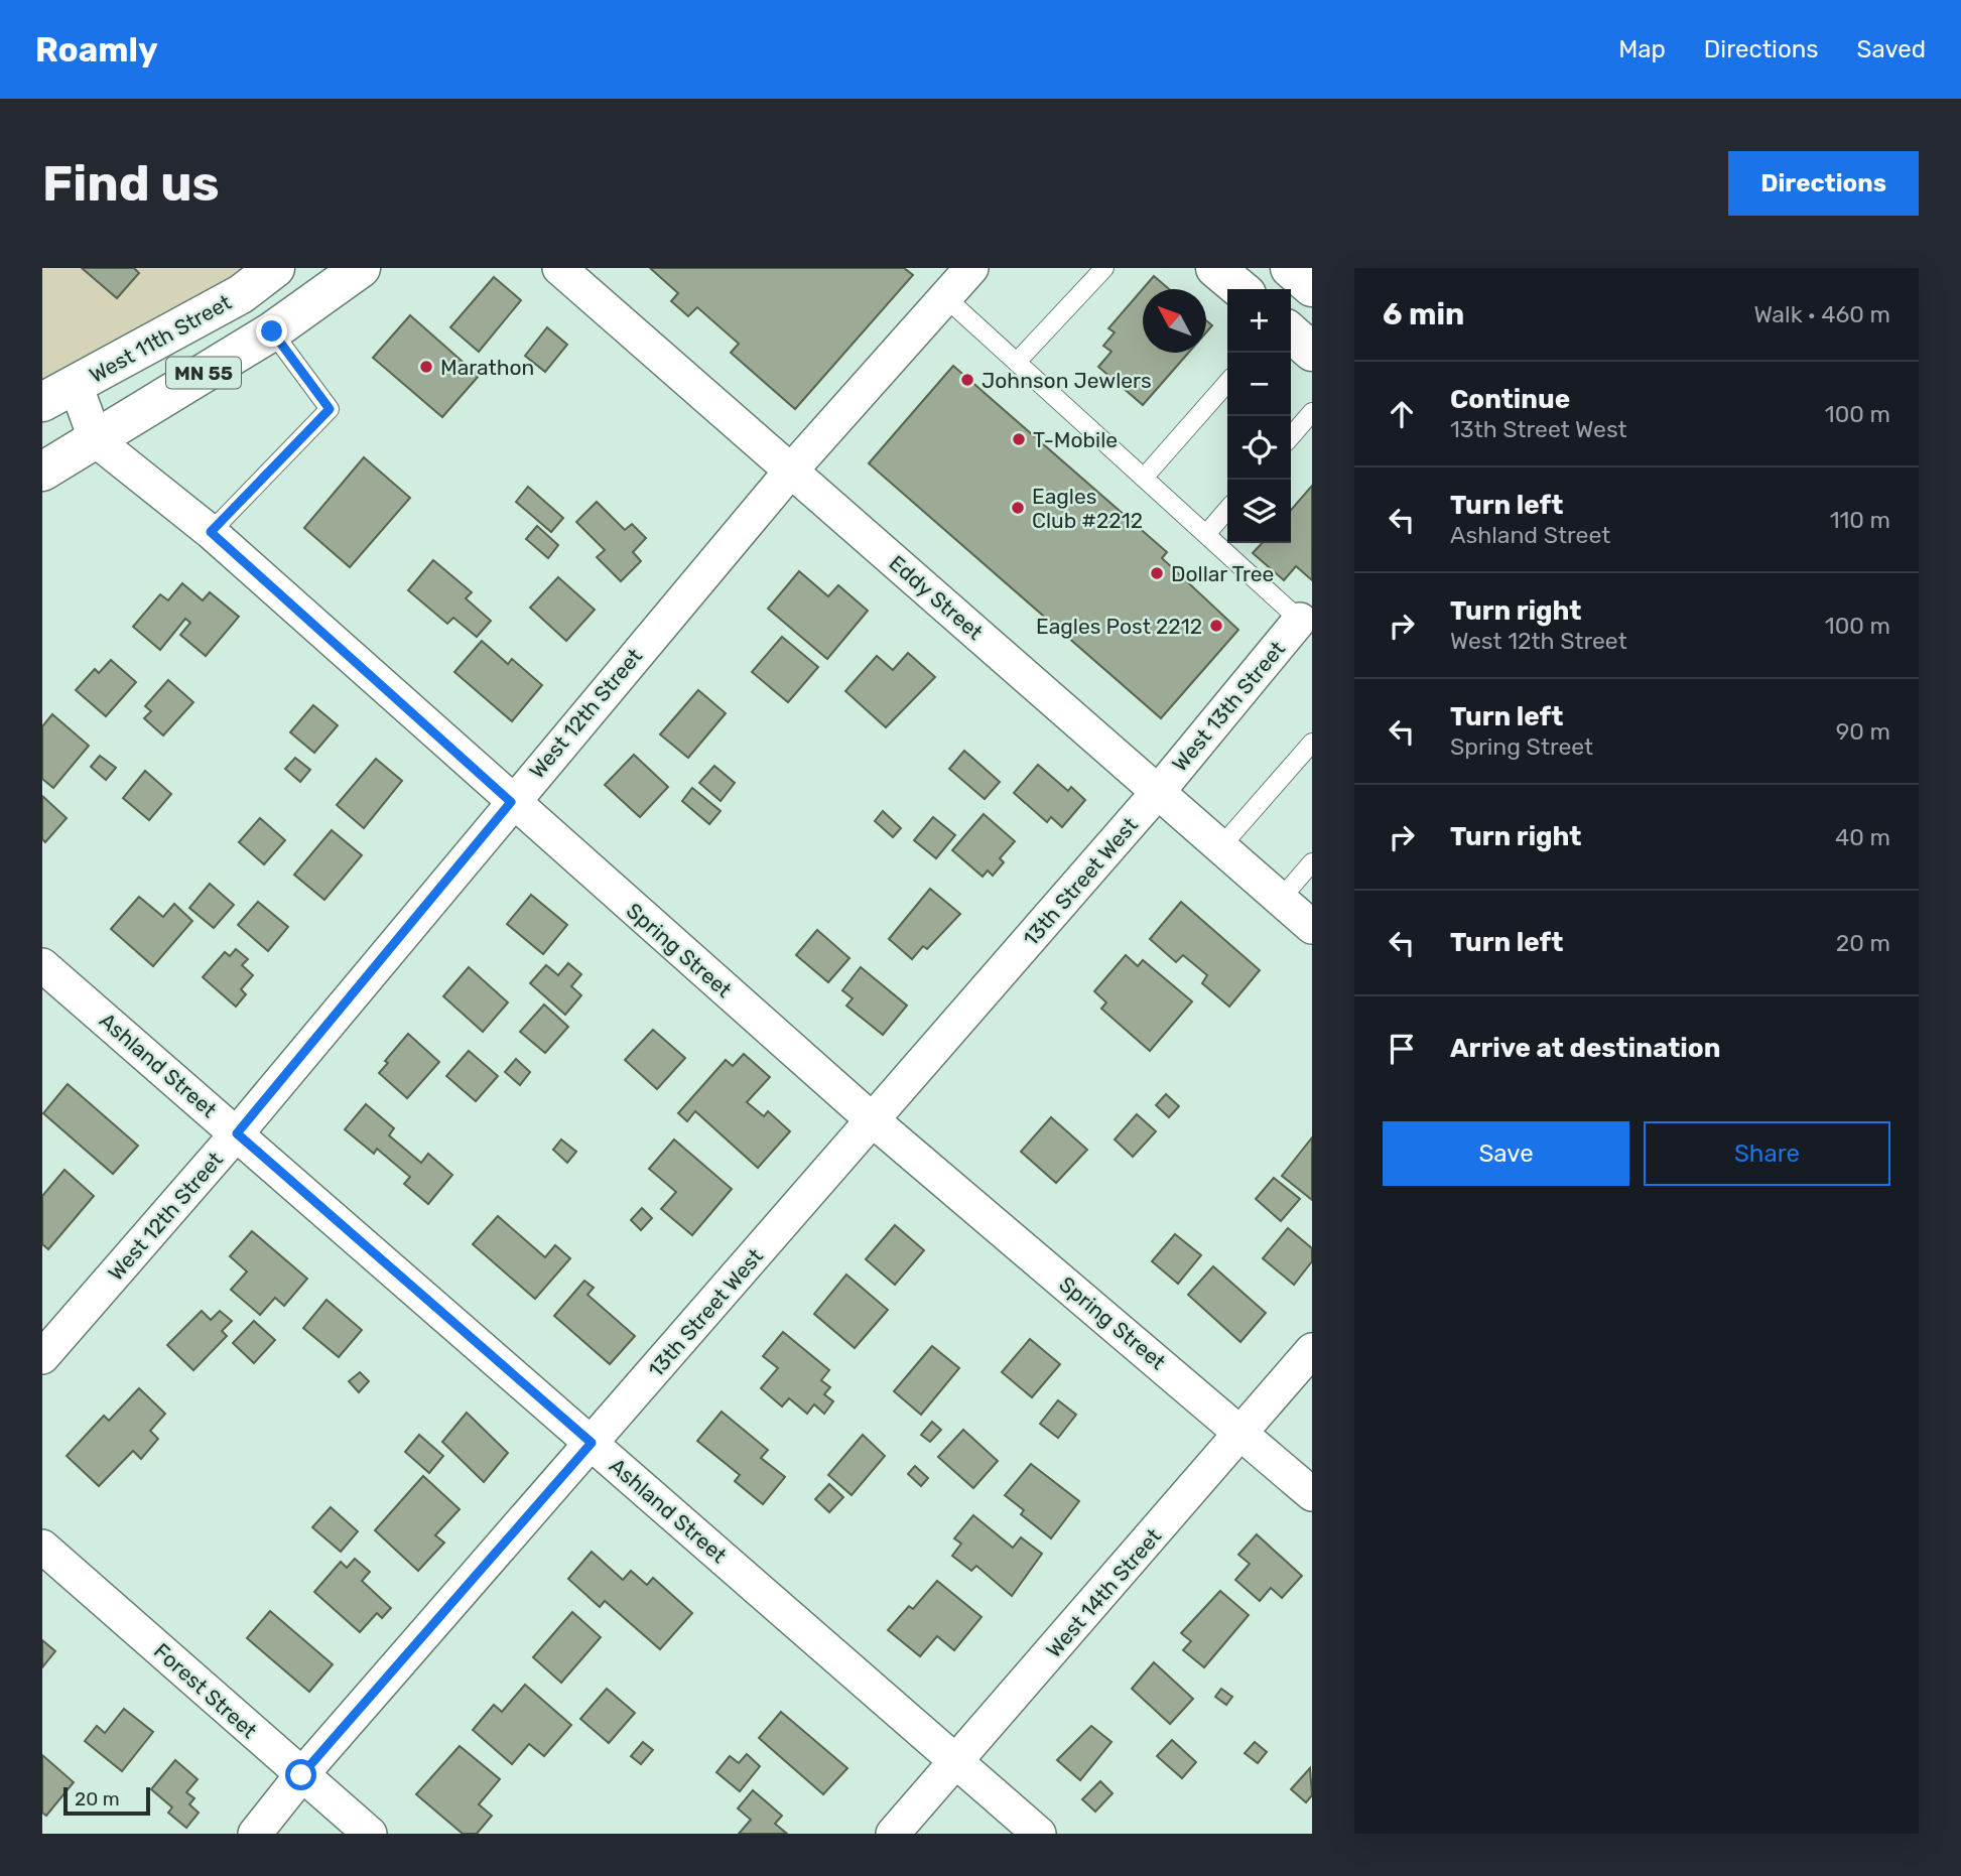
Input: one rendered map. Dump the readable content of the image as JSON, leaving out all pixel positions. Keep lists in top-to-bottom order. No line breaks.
{"streets":{"highway":["West 11th Street","MN 55"],"street":["Eddy Street","West 13th Street","West 12th Street","13th Street West","Spring Street","Ashland Street","West 14th Street","Forest Street"]},"crossings":[["MN 55","Spring Street"],["Eddy Street","West 13th Street"],["Eddy Street","West 12th Street"],["Eddy Street","13th Street West"],["West 13th Street","13th Street West"],["West 12th Street","Spring Street"],["West 12th Street","Ashland Street"],["13th Street West","Spring Street"],["13th Street West","Ashland Street"],["13th Street West","Forest Street"],["Spring Street","West 14th Street"],["Ashland Street","West 14th Street"]],"places":["Marathon","Johnson Jewlers","T-Mobile","Eagles Club #2212","Dollar Tree","Eagles Post 2212"],"scale_bar":"20 m","north":"top left","page":{"header":"Roamly","nav":["Map","Directions","Saved"],"buttons":["Directions",["Save","Share"]],"title":"Find us","heading":["6 min","Walk · 460 m"],"map_buttons":["+","−"],"list":[["Continue","13th Street West","100 m"],["Turn left","Ashland Street","110 m"],["Turn right","West 12th Street","100 m"],["Turn left","Spring Street","90 m"],["Turn right","40 m"],["Turn left","20 m"],"Arrive at destination"],"scale":"20 m"}}
